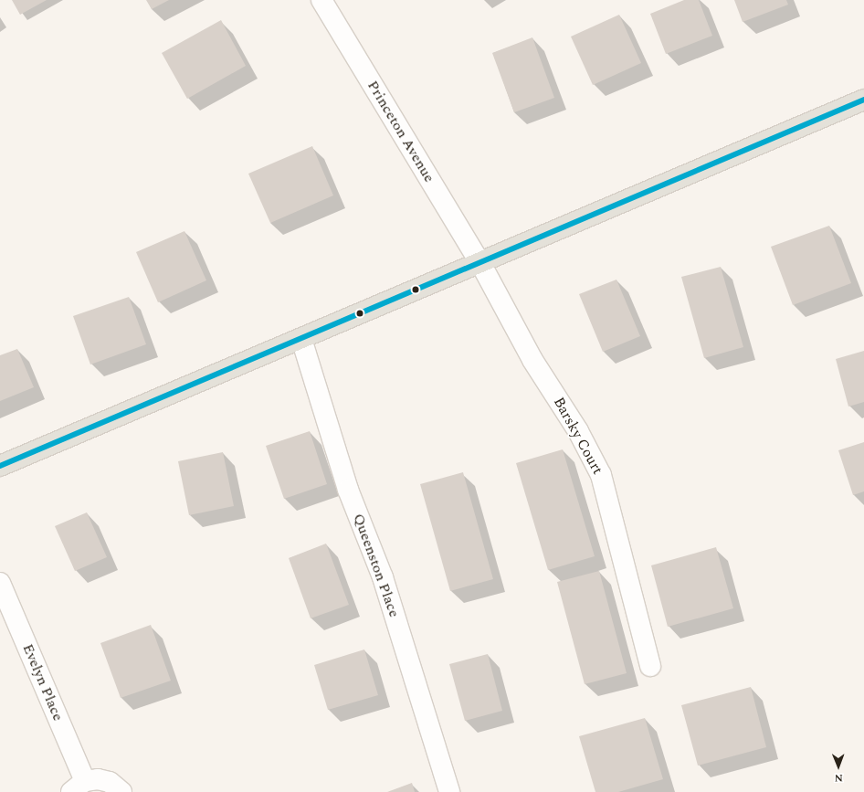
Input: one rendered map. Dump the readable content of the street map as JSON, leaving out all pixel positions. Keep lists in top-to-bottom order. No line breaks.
{"streets":{"street":["Princeton Avenue","Barsky Court","Queenston Place","Evelyn Place"]},"crossings":[["Princeton Avenue","Barsky Court"]],"north":"bottom"}
